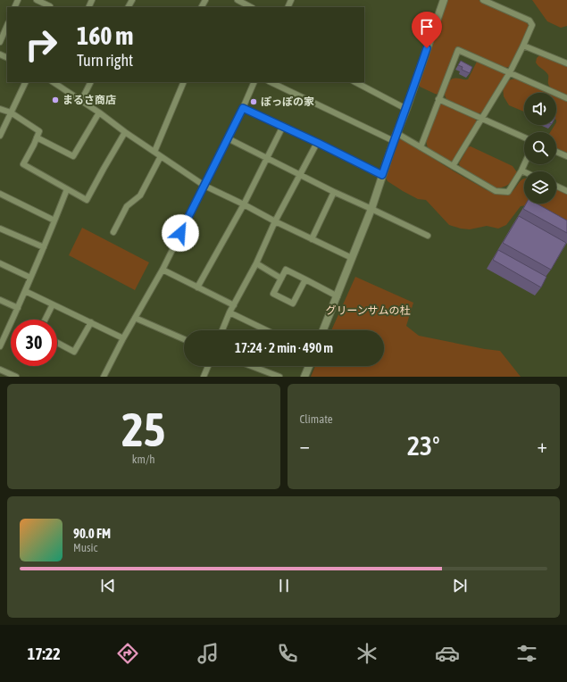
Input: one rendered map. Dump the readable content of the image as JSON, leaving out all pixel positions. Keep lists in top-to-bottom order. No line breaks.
{"parks":["グリーンサムの杜"],"places":["まるさ商店","ぽっぽの家"],"page":{"turn":["160 m","Turn right"],"limit":"30","trip":"17:24 · 2 min · 490 m","tile":[["25","km/h"],"Climate"],"heat":["−","23°","+"],"song":["90.0 FM","Music"],"tabs":"17:22"}}
